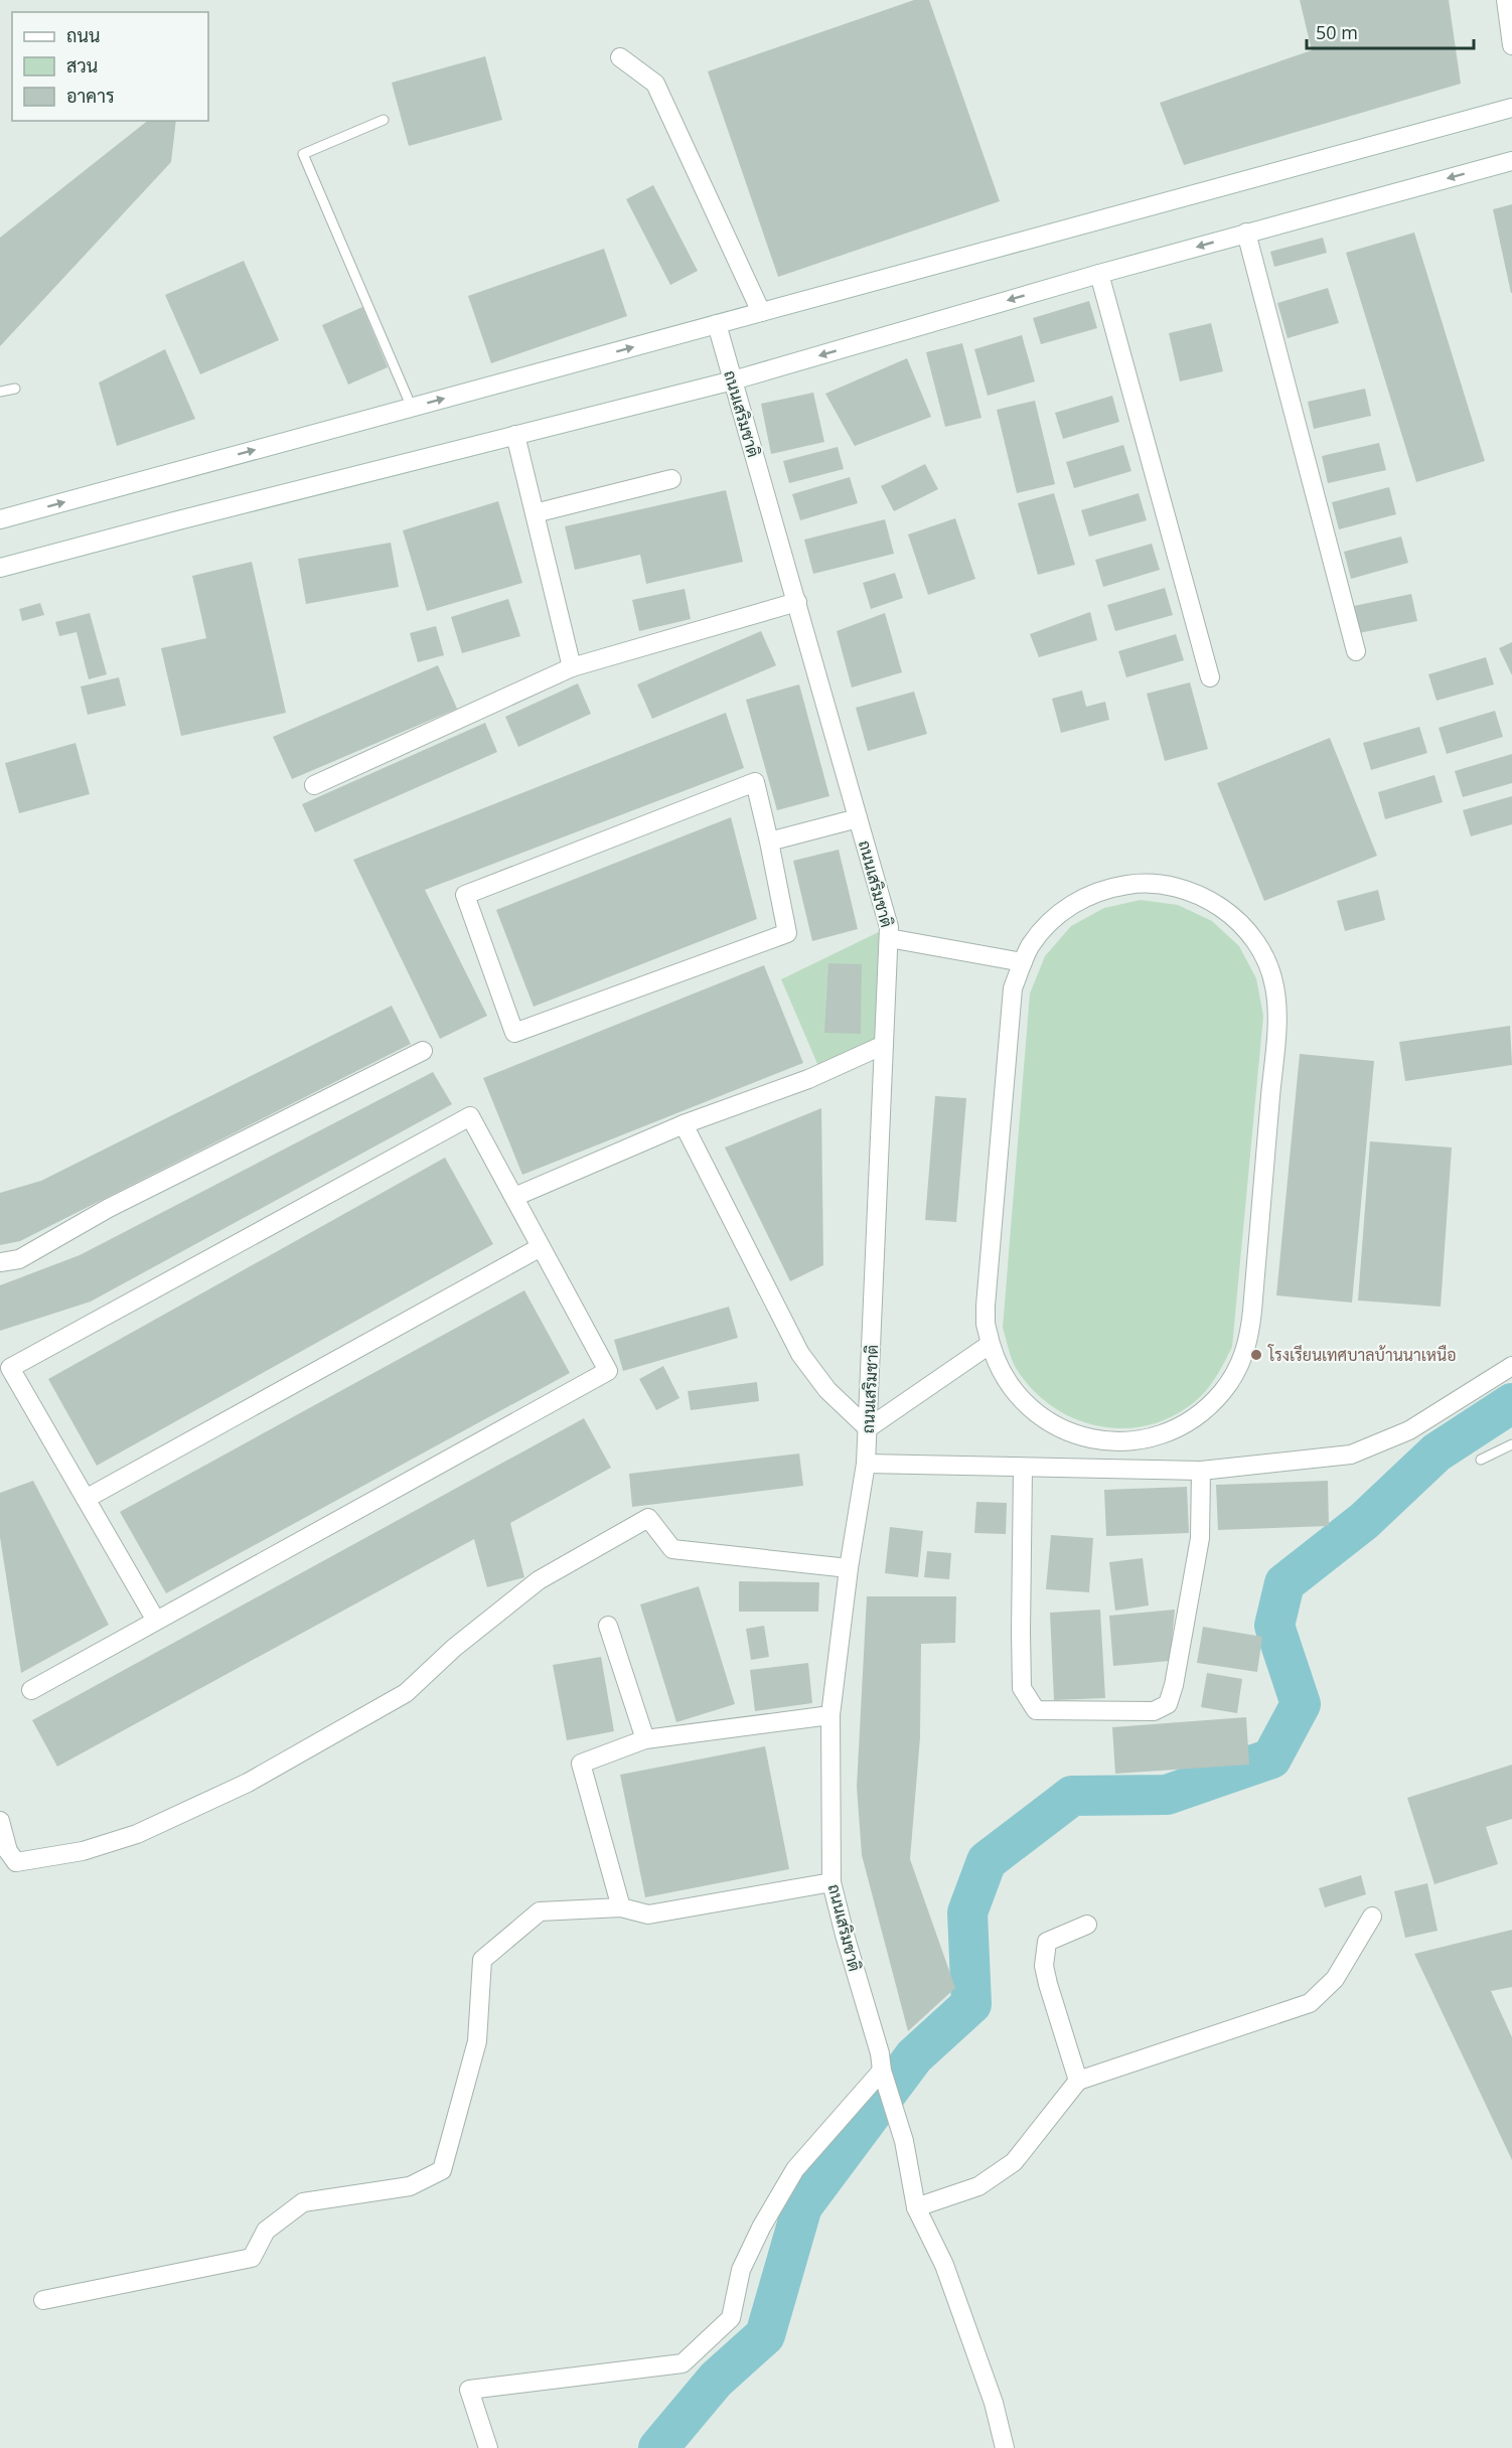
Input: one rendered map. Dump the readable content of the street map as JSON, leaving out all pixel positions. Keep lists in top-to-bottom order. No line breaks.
{"streets":{"street":["ถนนเสริมชาติ"]},"places":["โรงเรียนเทศบาลบ้านนาเหนือ"],"legend":["ถนน","สวน","อาคาร"],"scale_bar":"50 m"}
